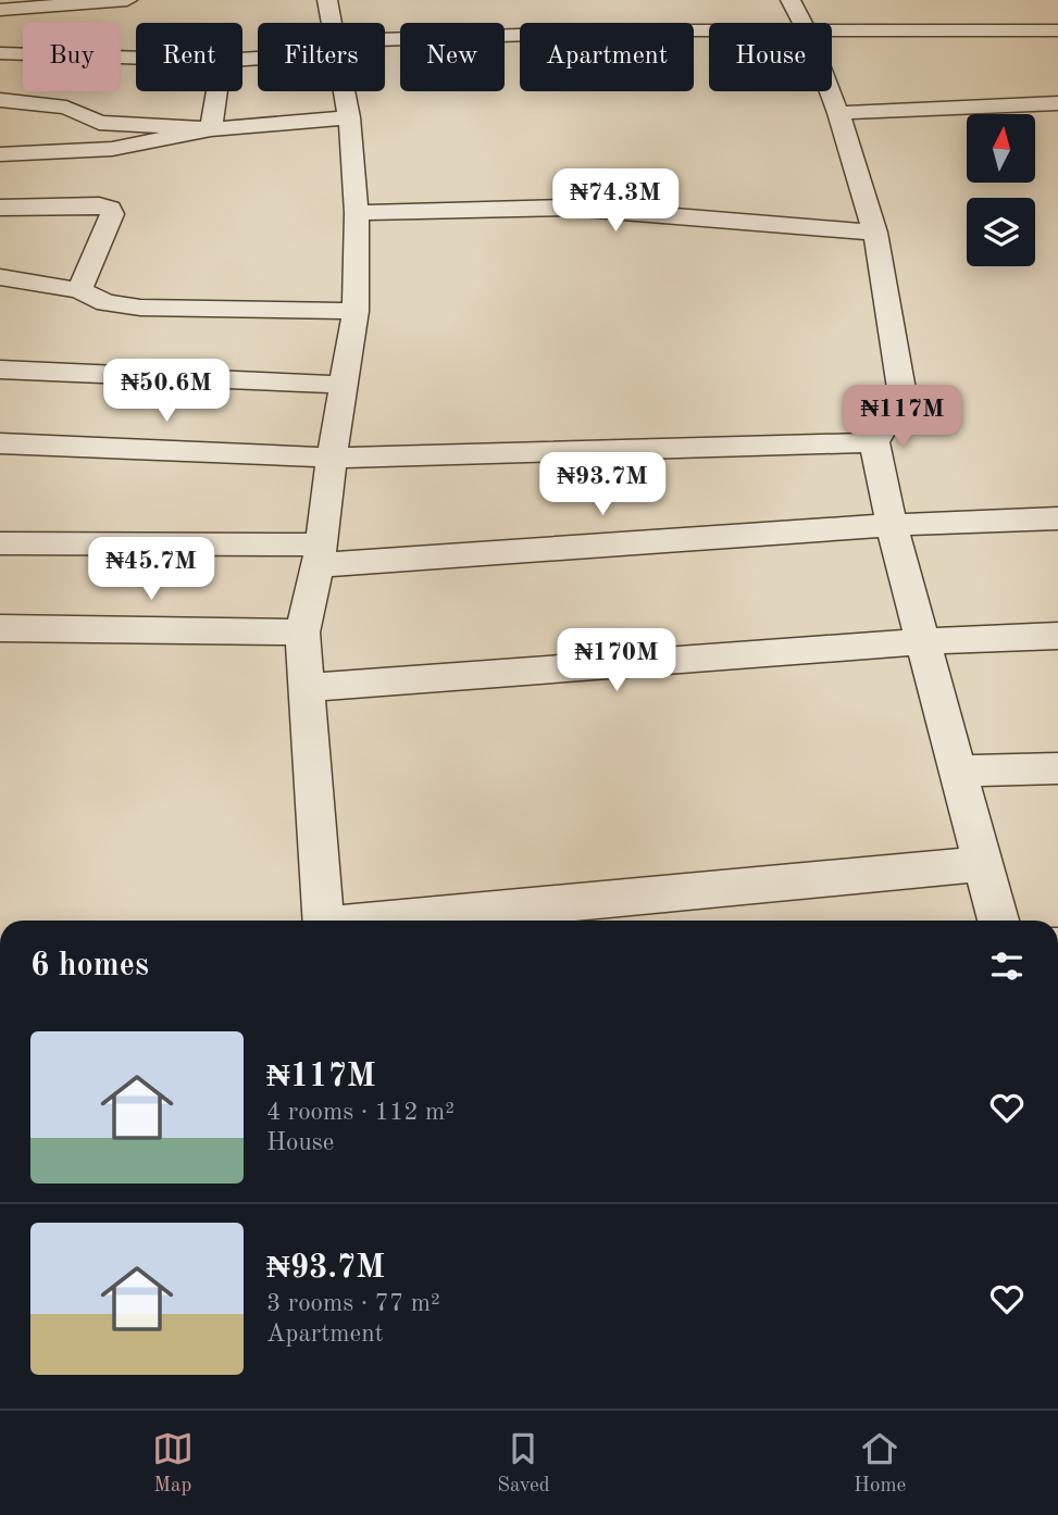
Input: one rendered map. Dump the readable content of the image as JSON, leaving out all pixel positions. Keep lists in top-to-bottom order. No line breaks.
{"north":"top","page":{"chip":["Buy","Rent","Filters","New","Apartment","House"],"price":["₦74.3M","₦50.6M","₦117M","₦93.7M","₦45.7M","₦170M"],"heading":"6 homes","list":[{"name":"₦117M","note":"4 rooms · 112 m² · House"},{"name":"₦93.7M","note":"3 rooms · 77 m² · Apartment"}],"tabs":["Map","Saved","Home"]}}
